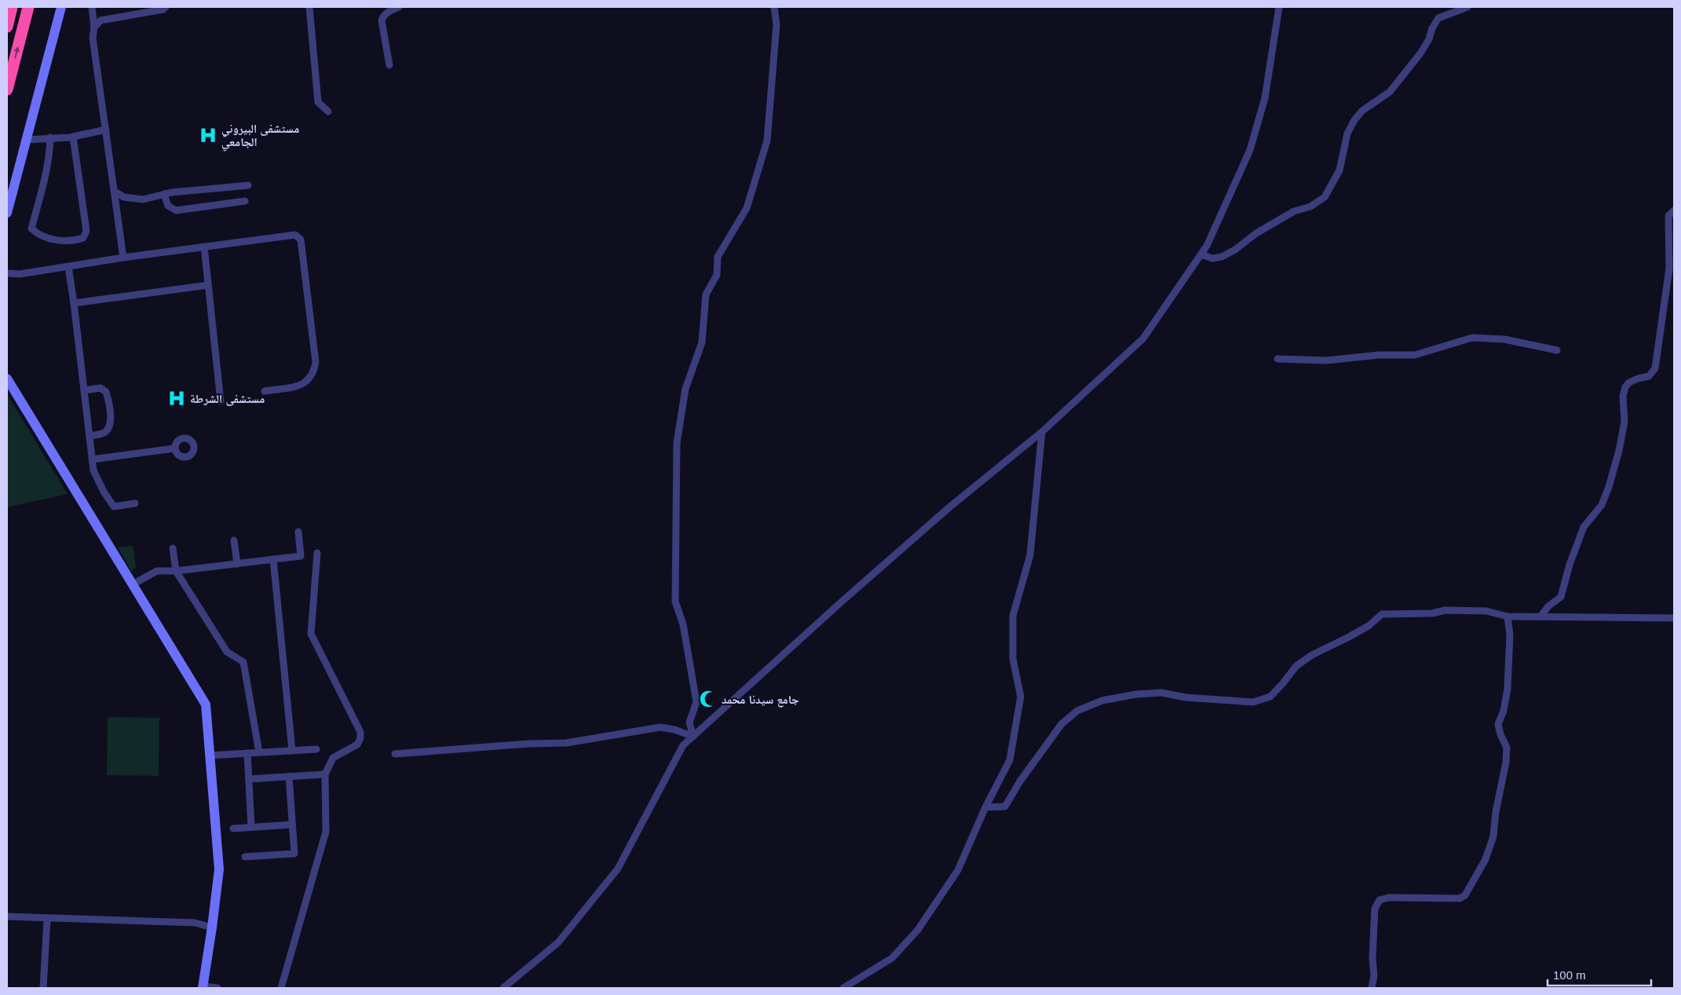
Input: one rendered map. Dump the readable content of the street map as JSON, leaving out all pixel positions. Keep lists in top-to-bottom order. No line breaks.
{"places":{"hospital":["مستشفى البيروني الجامعي","مستشفى الشرطة"],"mosque":["جامع سيدنا محمد"]},"scale_bar":"100 m"}
